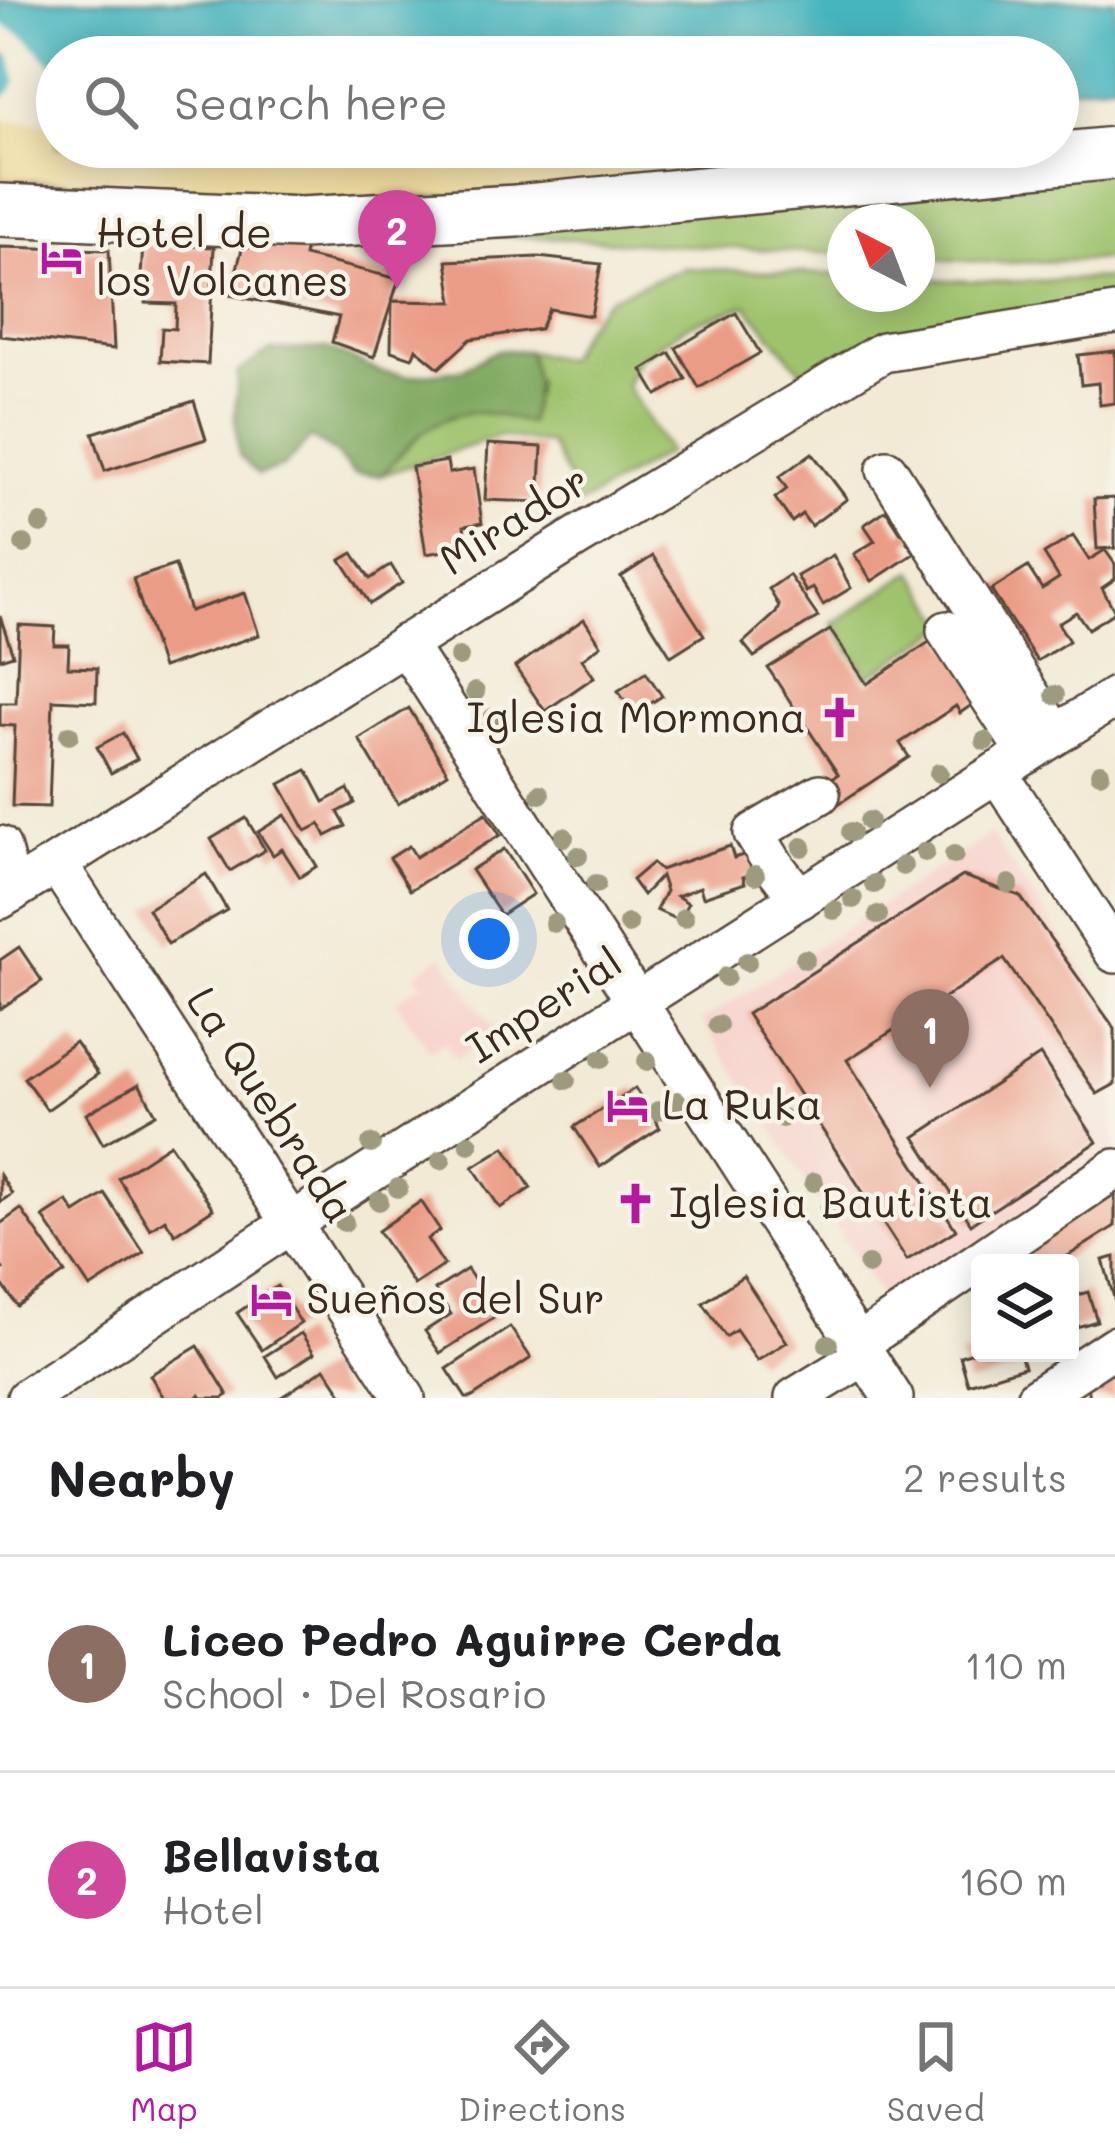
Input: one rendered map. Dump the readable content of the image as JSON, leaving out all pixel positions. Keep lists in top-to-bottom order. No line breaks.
{"streets":{"street":["Mirador","Imperial","La Quebrada"]},"crossings":[["Mirador","La Quebrada"],["Imperial","La Quebrada"]],"places":{"hotel":["Hotel de los Volcanes","La Ruka","Sueños del Sur"],"church":["Iglesia Mormona","Iglesia Bautista"]},"north":"top left","page":{"search":"Search here","pins":["2","1"],"heading":["Nearby","2 results"],"list":[{"mark":"1","name":"Liceo Pedro Aguirre Cerda","note":"School · Del Rosario","value":"110 m"},{"mark":"2","name":"Bellavista","note":"Hotel","value":"160 m"}],"nav":["Map","Directions","Saved"]}}
